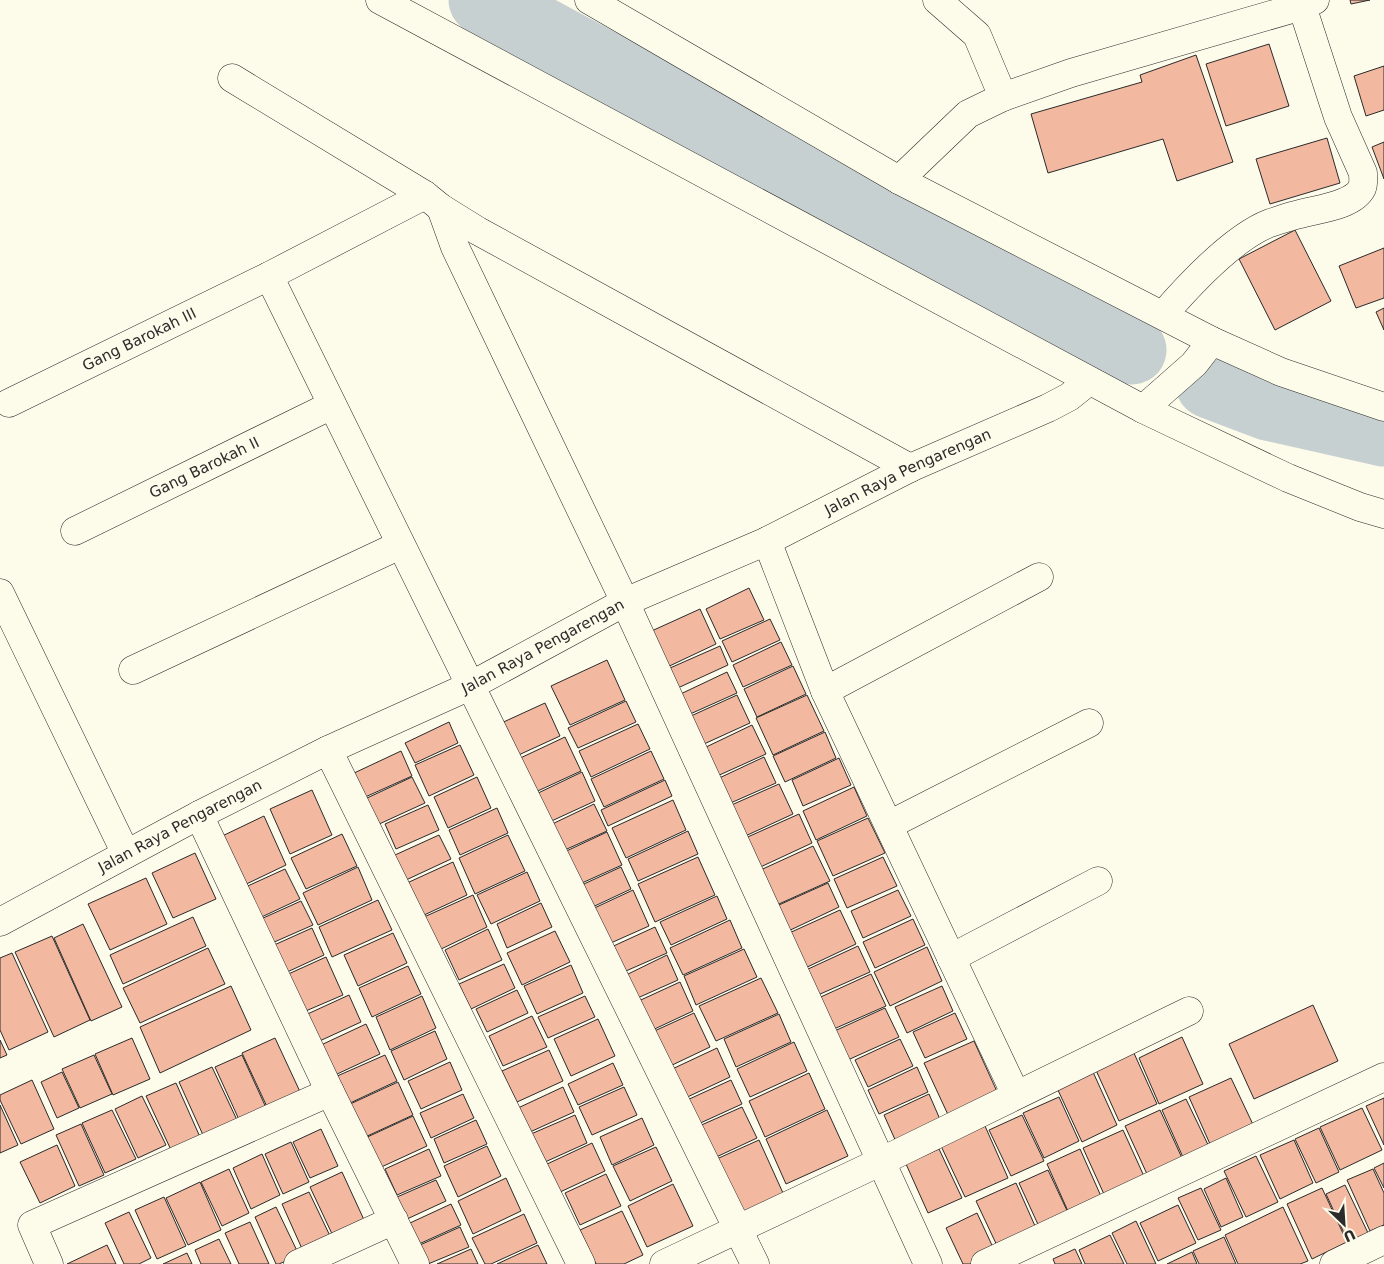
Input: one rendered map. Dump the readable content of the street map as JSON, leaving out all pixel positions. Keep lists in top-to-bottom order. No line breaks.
{"streets":{"street":["Gang Barokah III","Gang Barokah II","Jalan Raya Pengarengan"]},"north":"bottom right"}
